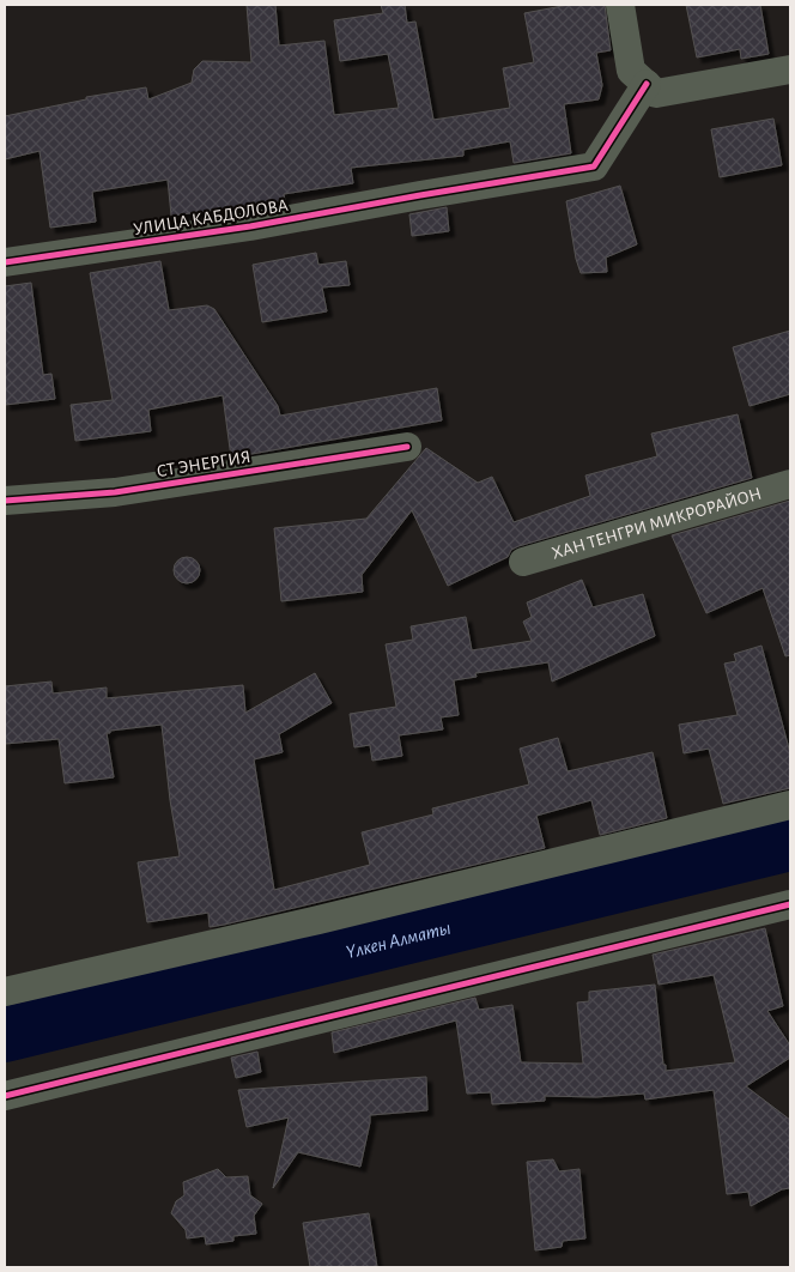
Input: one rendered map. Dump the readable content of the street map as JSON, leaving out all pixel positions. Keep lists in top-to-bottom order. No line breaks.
{"streets":{"street":["УЛИЦА КАБДОЛОВА","СТ ЭНЕРГИЯ","ХАН ТЕНГРИ МИКРОРАЙОН"]},"water":["Үлкен Алматы"]}
